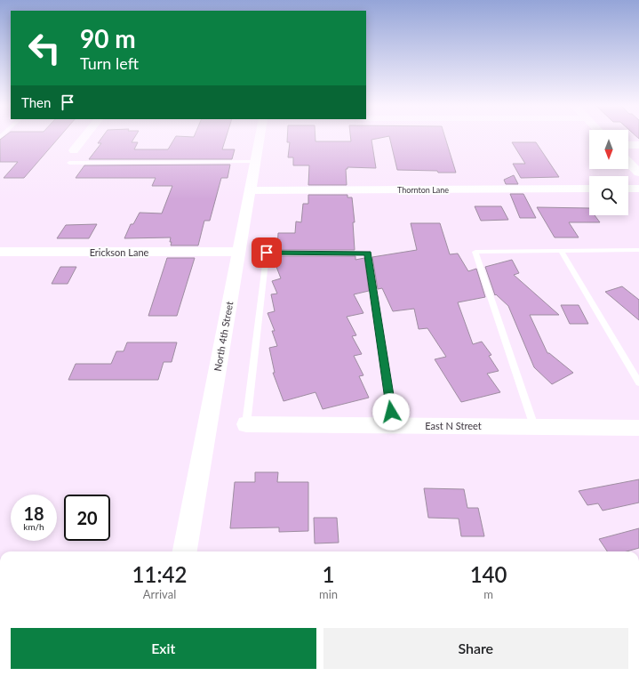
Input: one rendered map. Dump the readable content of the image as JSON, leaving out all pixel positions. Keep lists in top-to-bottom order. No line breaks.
{"streets":{"street":["Thornton Lane","Erickson Lane","North 4th Street","East N Street"]},"crossings":[["Thornton Lane","North 4th Street"],["Erickson Lane","North 4th Street"]],"north":"bottom","page":{"turn":["90 m","Turn left"],"then":"Then","speed":"18 km/h","limit":"20","eta":["11:42","Arrival","1","min","140","m"],"buttons":["Exit","Share"]}}
